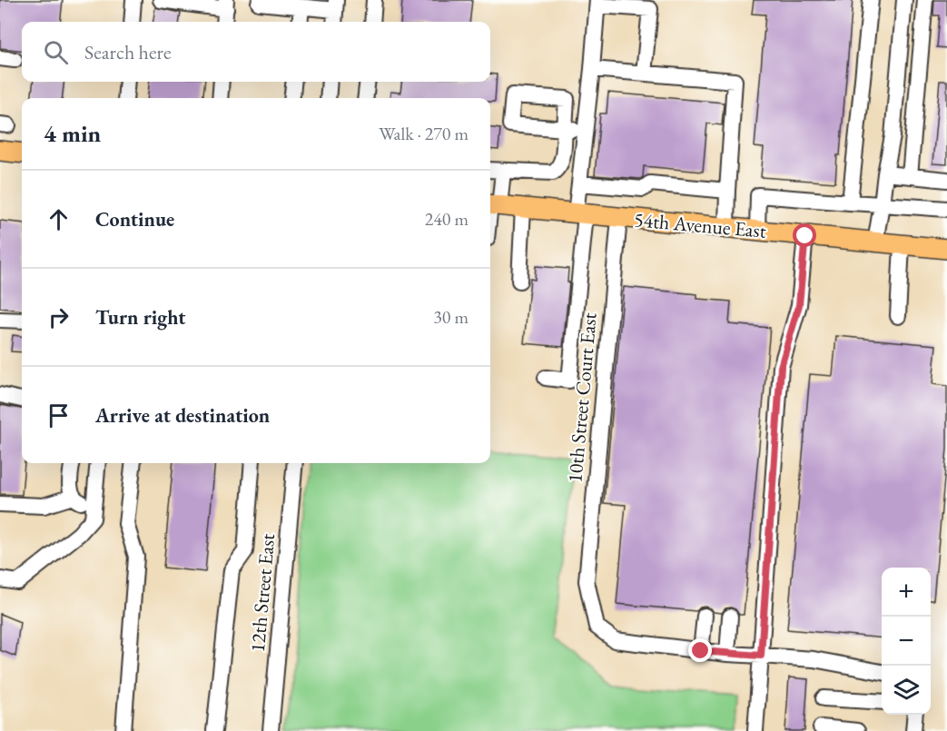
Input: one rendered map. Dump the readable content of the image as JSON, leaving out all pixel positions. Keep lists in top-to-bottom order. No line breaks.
{"streets":{"main road":["54th Avenue East"],"street":["10th Street Court East","12th Street East"]},"crossings":[["54th Avenue East","10th Street Court East"]],"page":{"search":"Search here","heading":["4 min","Walk · 270 m"],"list":[["Continue","240 m"],["Turn right","30 m"],"Arrive at destination"],"map_buttons":["+","−"]}}
